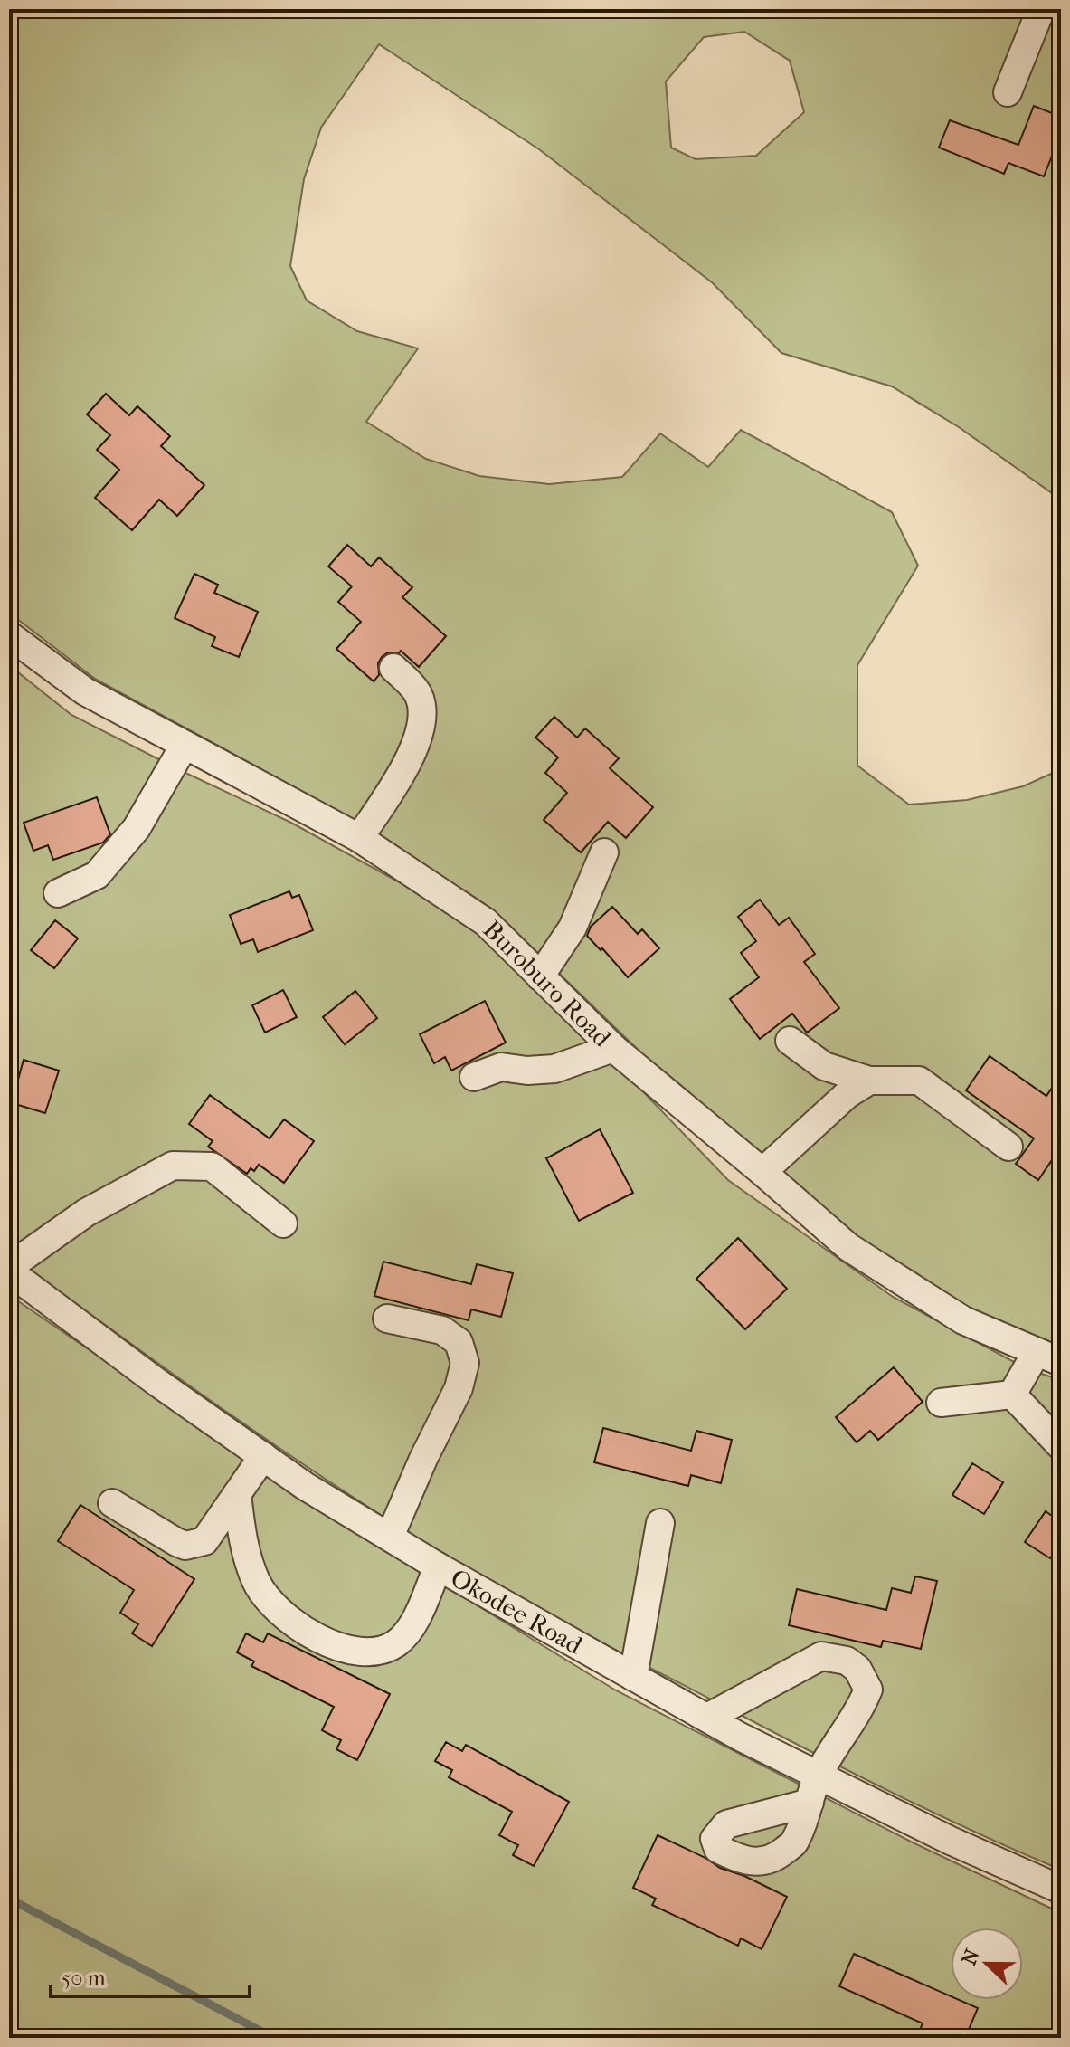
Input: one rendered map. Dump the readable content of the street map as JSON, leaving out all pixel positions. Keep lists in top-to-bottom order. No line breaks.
{"streets":{"street":["Buroburo Road","Okodee Road"]},"scale_bar":"50 m","north":"left"}
